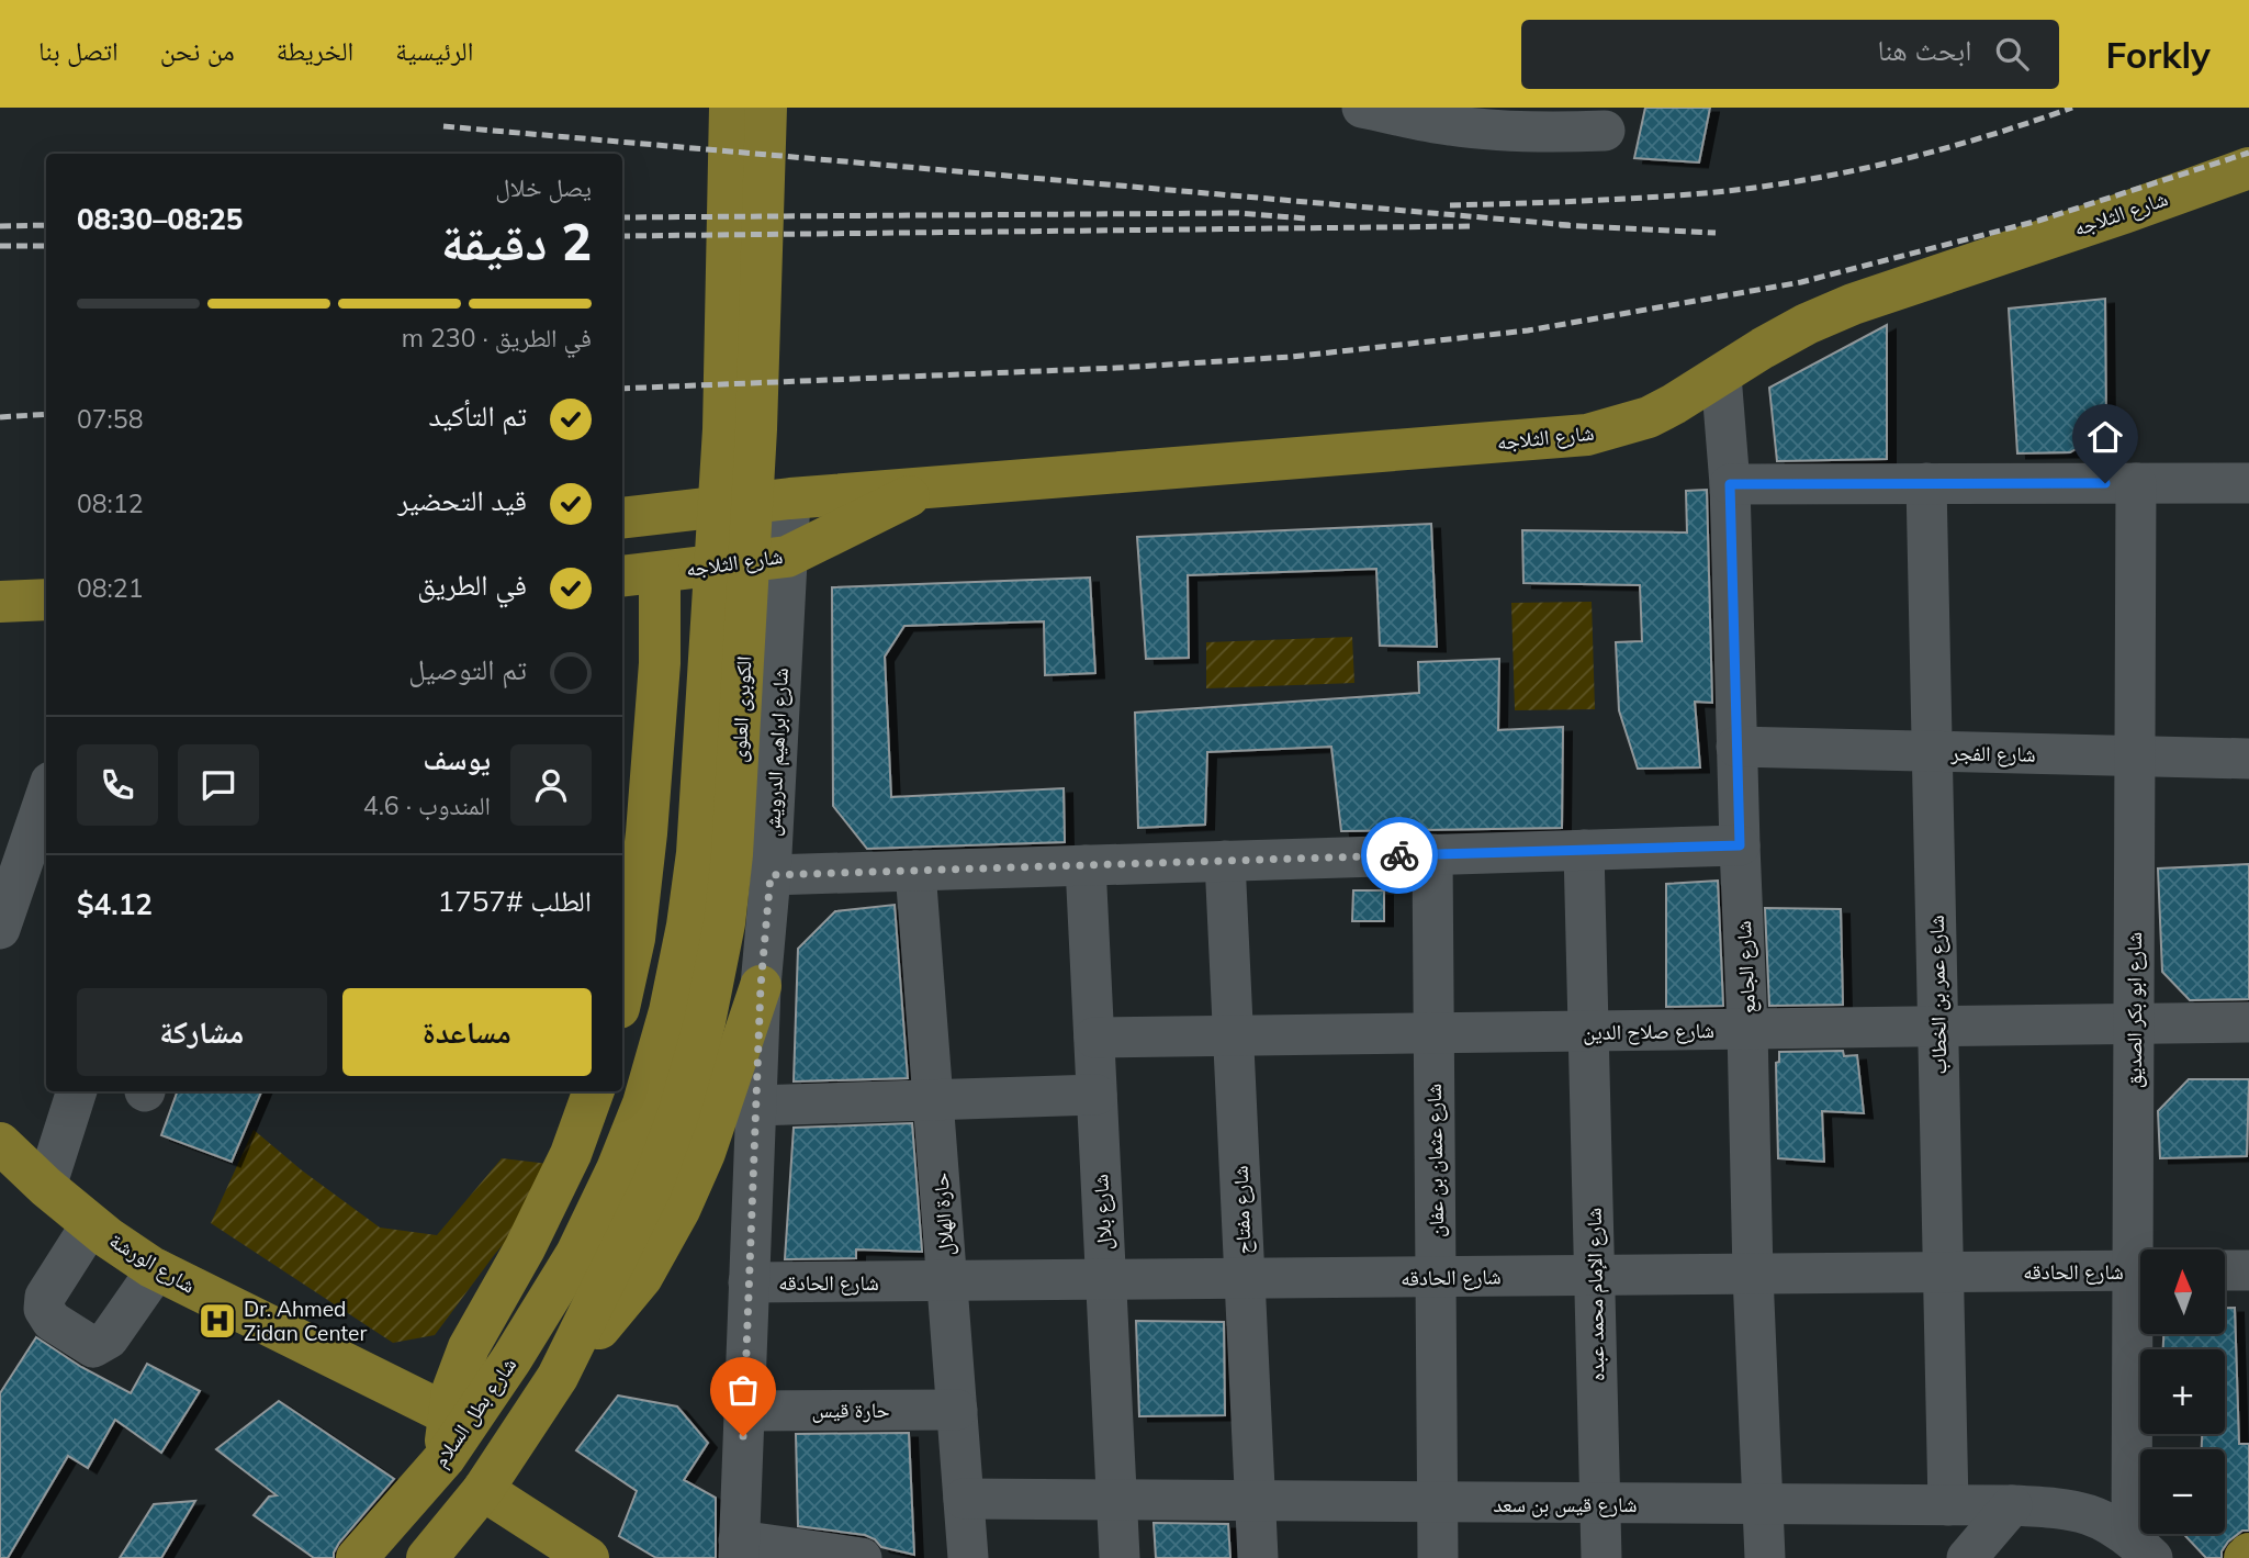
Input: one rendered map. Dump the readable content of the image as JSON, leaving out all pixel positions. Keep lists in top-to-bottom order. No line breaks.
{"streets":{"main road":["شارع الثلاجه","الكوبرى العلوى","شارع الورشة","شارع بطل السلام"],"street":["شارع ابراهيم الدرويش","شارع الفجر","شارع الجامع","شارع عمر بن الخطاب","شارع ابو بكر الصديق","شارع صلاح الدين","شارع عثمان بن عفان","شارع مفتاح","شارع بلال","حارة الهلال","شارع الحادقه","شارع الإمام محمد عبده","حارة قيس","شارع قيس بن سعد"]},"crossings":[["شارع الثلاجه","شارع ابراهيم الدرويش"],["شارع الثلاجه","شارع الجامع"],["الكوبرى العلوى","شارع بطل السلام"],["شارع ابراهيم الدرويش","شارع الحادقه"],["شارع ابراهيم الدرويش","حارة قيس"],["شارع الفجر","شارع الجامع"],["شارع الفجر","شارع عمر بن الخطاب"],["شارع الفجر","شارع ابو بكر الصديق"],["شارع الجامع","شارع صلاح الدين"],["شارع الجامع","شارع الحادقه"],["شارع الجامع","شارع قيس بن سعد"],["شارع عمر بن الخطاب","شارع صلاح الدين"],["شارع عمر بن الخطاب","شارع الحادقه"],["شارع عمر بن الخطاب","شارع قيس بن سعد"],["شارع ابو بكر الصديق","شارع صلاح الدين"],["شارع ابو بكر الصديق","شارع قيس بن سعد"],["شارع صلاح الدين","شارع عثمان بن عفان"],["شارع صلاح الدين","شارع مفتاح"],["شارع صلاح الدين","شارع بلال"],["شارع صلاح الدين","شارع الإمام محمد عبده"],["شارع عثمان بن عفان","شارع الحادقه"],["شارع عثمان بن عفان","شارع قيس بن سعد"],["شارع مفتاح","شارع الحادقه"],["شارع مفتاح","شارع قيس بن سعد"],["شارع بلال","شارع الحادقه"],["شارع بلال","شارع قيس بن سعد"],["حارة الهلال","شارع الحادقه"],["حارة الهلال","حارة قيس"],["حارة الهلال","شارع قيس بن سعد"],["شارع الحادقه","شارع الإمام محمد عبده"],["شارع الإمام محمد عبده","شارع قيس بن سعد"]],"places":{"hospital":["Dr. Ahmed Zidan Center"]},"north":"top","page":{"header":"Forkly","search":"ابحث هنا","nav":["الرئيسية","الخريطة","من نحن","اتصل بنا"],"heading":["2 دقيقة","يصل خلال","08:25–08:30"],"panel":["يوسف","المندوب · 4.6","الطلب #1757","$4.12"],"bar":"في الطريق · 230 m","list":[["تم التأكيد","07:58"],["قيد التحضير","08:12"],["في الطريق","08:21"],"تم التوصيل"],"buttons":["مساعدة","مشاركة"],"map_buttons":["+","−"]}}
